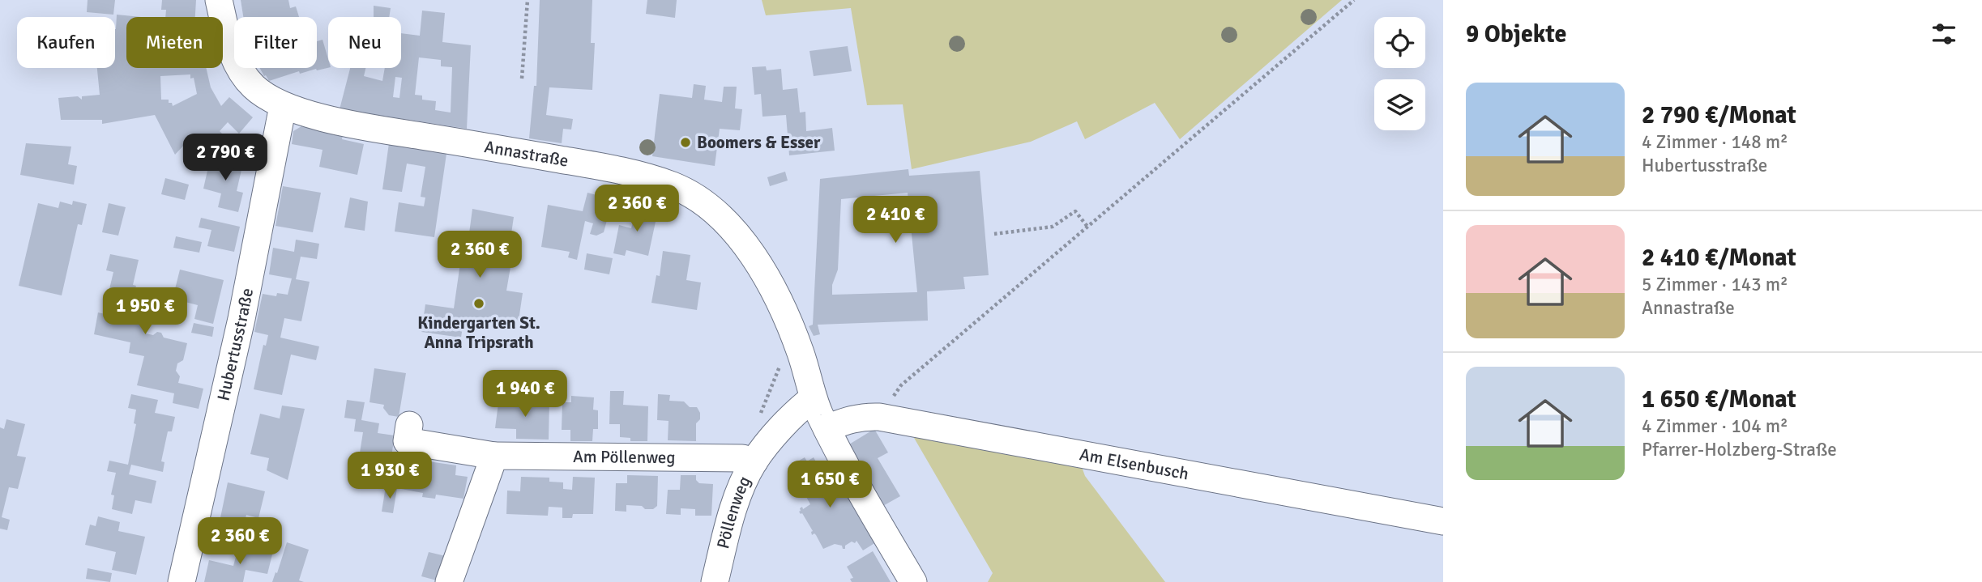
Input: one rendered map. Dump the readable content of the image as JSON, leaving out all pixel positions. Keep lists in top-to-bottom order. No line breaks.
{"streets":{"street":["Annastraße","Hubertusstraße","Am Pöllenweg","Am Elsenbusch","Pöllenweg"]},"crossings":[["Annastraße","Hubertusstraße"],["Annastraße","Am Elsenbusch"],["Annastraße","Pöllenweg"],["Am Pöllenweg","Pöllenweg"]],"places":["Boomers & Esser","Kindergarten St. Anna Tripsrath"],"page":{"heading":"9 Objekte","chip":["Kaufen","Mieten","Filter","Neu"],"list":[{"name":"2 790 €/Monat","note":"4 Zimmer · 148 m² · Hubertusstraße"},{"name":"2 410 €/Monat","note":"5 Zimmer · 143 m² · Annastraße"},{"name":"1 650 €/Monat","note":"4 Zimmer · 104 m² · Pfarrer-Holzberg-Straße"}],"price":["2 790 €","2 360 €","2 410 €","2 360 €","1 950 €","1 940 €","1 930 €","1 650 €","2 360 €"]}}
